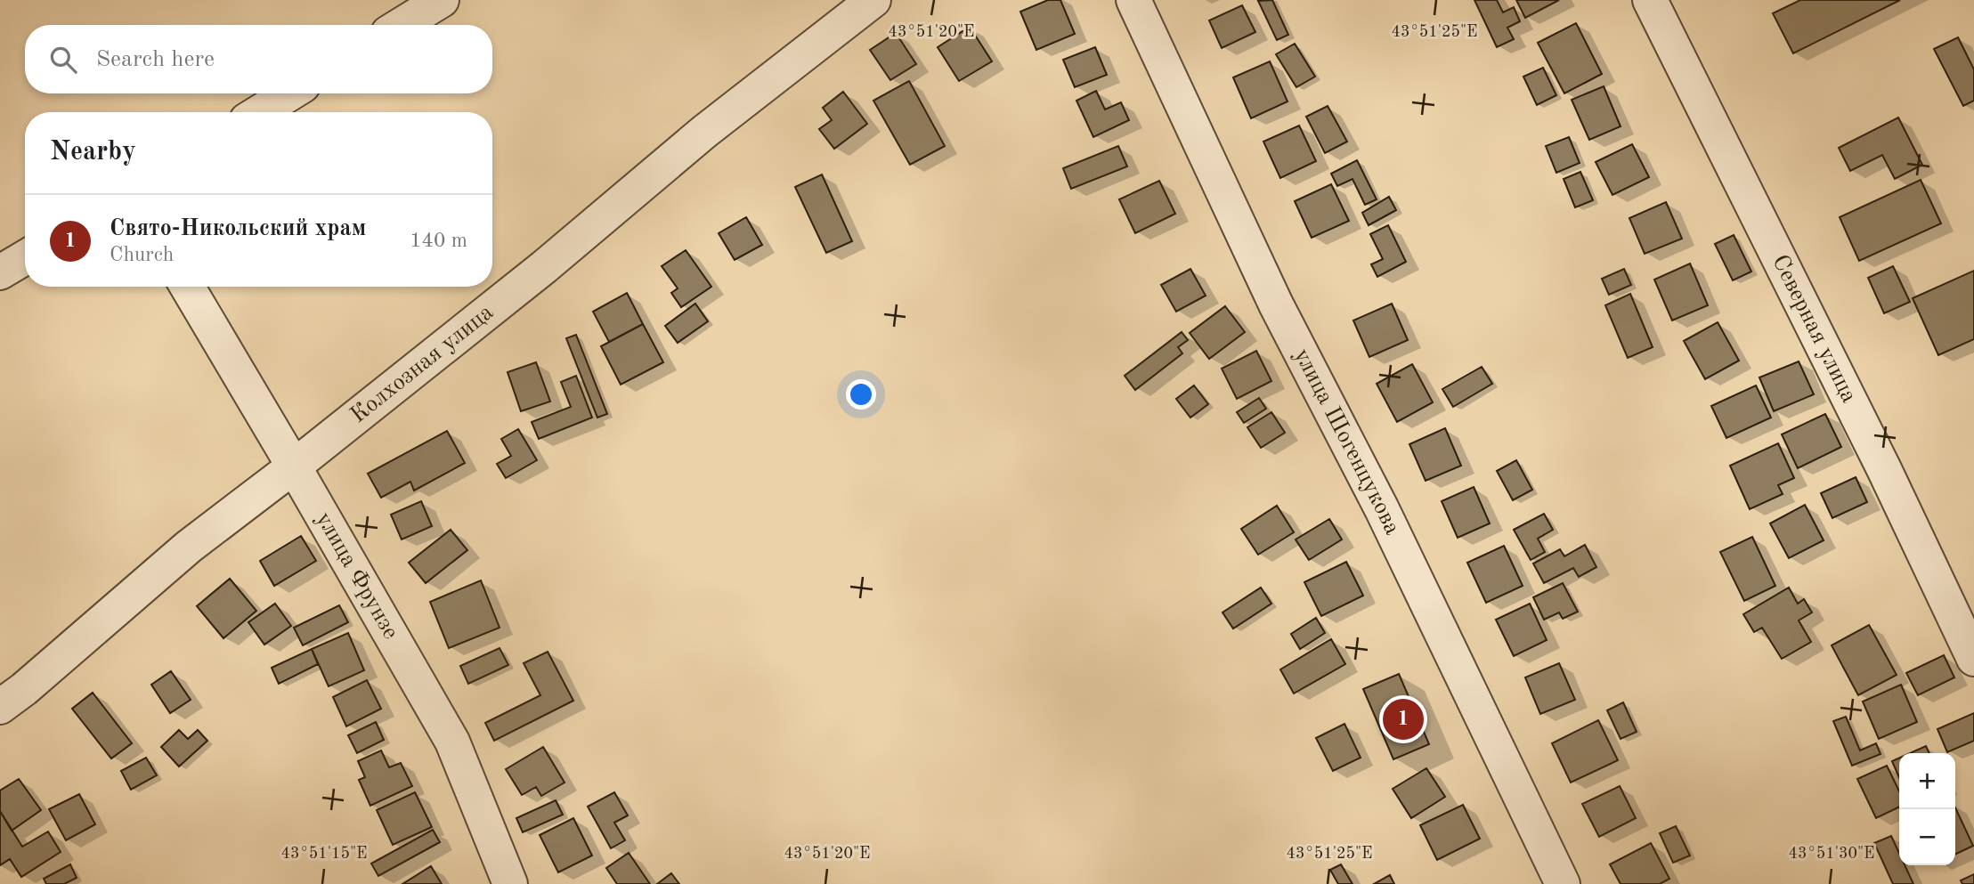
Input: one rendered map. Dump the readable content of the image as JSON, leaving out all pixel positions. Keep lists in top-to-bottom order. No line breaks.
{"streets":{"street":["Северная улица","Колхозная улица","улица Шогенцукова","улица Фрунзе"]},"crossings":[["Колхозная улица","улица Фрунзе"]],"page":{"search":"Search here","heading":"Nearby","list":[{"mark":"1","name":"Свято-Никольский храм","note":"Church","value":"140 m"}],"pins":"1","map_buttons":["+","−"]},"coordinates":["43°51'20\"E","43°51'25\"E","43°51'15\"E","43°51'30\"E"]}
